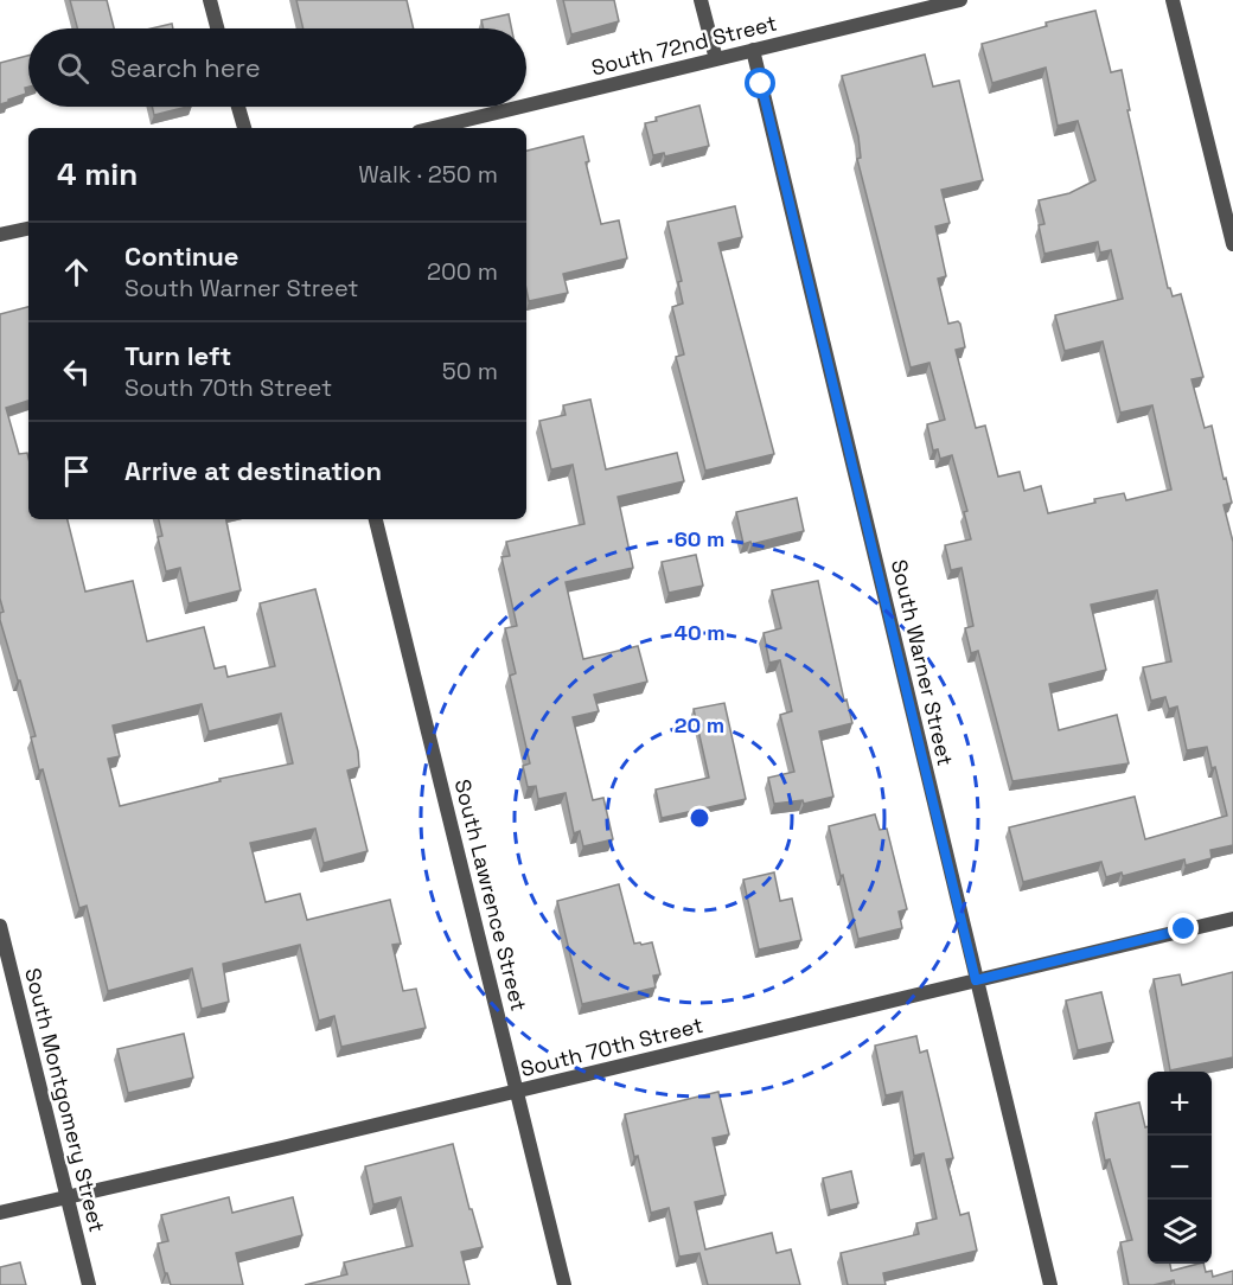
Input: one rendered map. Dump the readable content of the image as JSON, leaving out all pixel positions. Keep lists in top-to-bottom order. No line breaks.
{"streets":{"street":["South 72nd Street","South Warner Street","South Lawrence Street","South 70th Street","South Montgomery Street"]},"crossings":[["South 72nd Street","South Warner Street"],["South Warner Street","South 70th Street"],["South Lawrence Street","South 70th Street"],["South 70th Street","South Montgomery Street"]],"page":{"search":"Search here","heading":["4 min","Walk · 250 m"],"list":[["Continue","South Warner Street","200 m"],["Turn left","South 70th Street","50 m"],"Arrive at destination"],"map_buttons":["+","−"]},"rings":["60 m","40 m","20 m"]}
